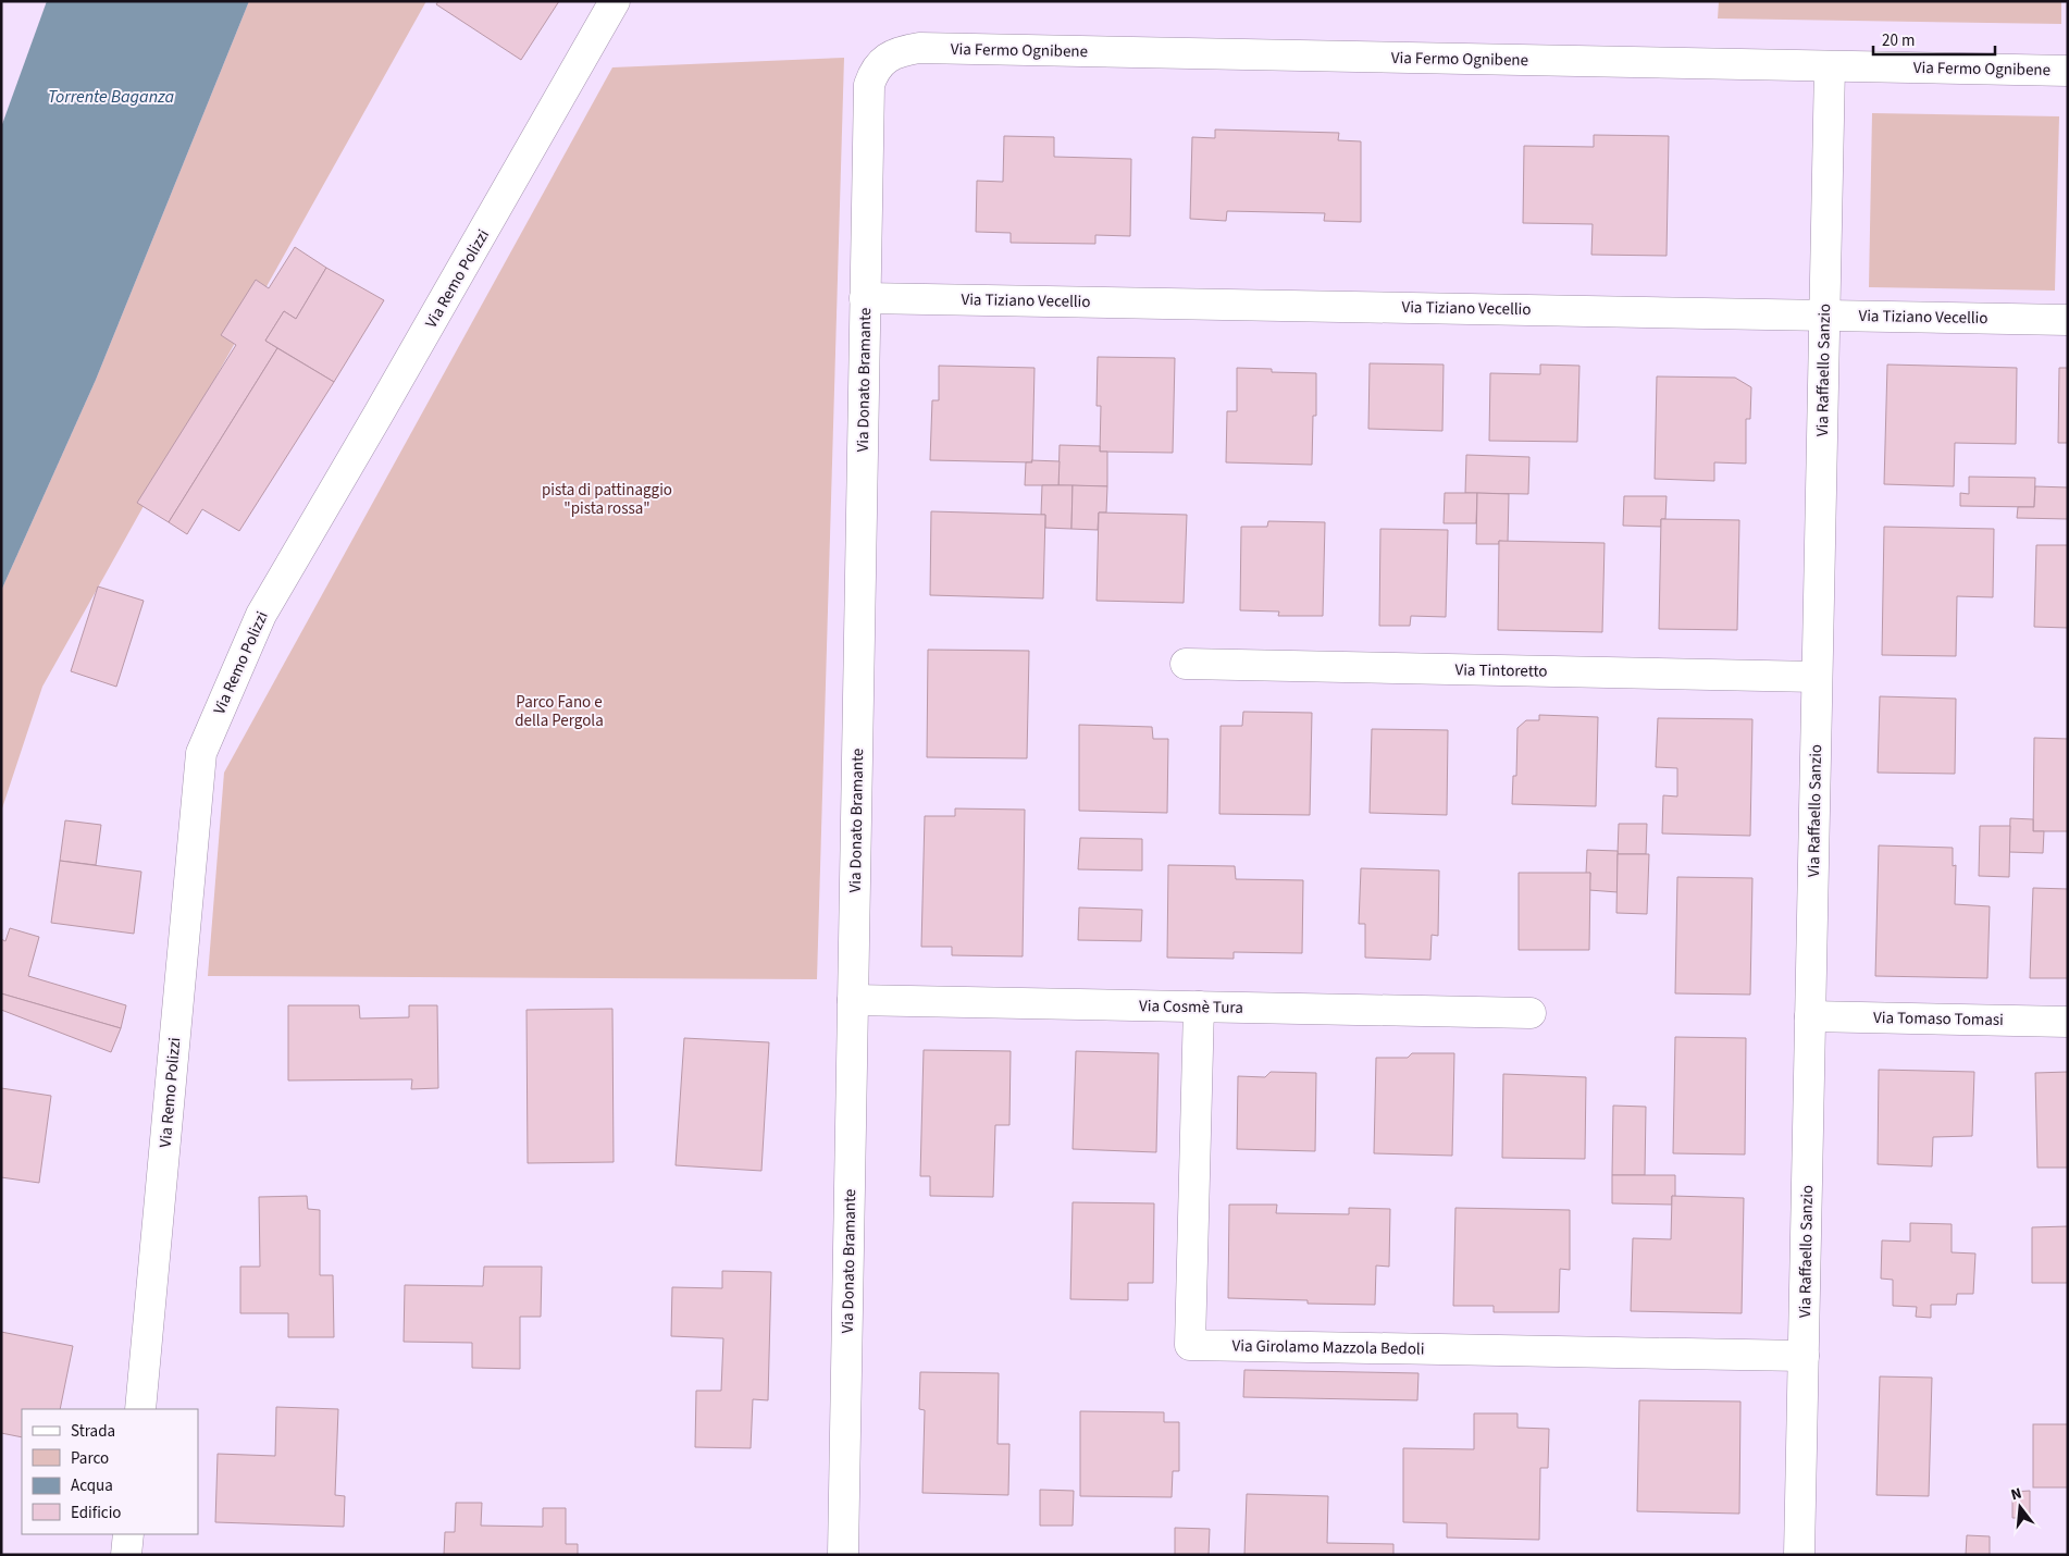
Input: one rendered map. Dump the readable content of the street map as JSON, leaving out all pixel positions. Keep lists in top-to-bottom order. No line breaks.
{"streets":{"street":["Via Fermo Ognibene","Via Remo Polizzi","Via Tiziano Vecellio","Via Raffaello Sanzio","Via Donato Bramante","Via Tintoretto","Via Cosmè Tura","Via Tomaso Tomasi","Via Girolamo Mazzola Bedoli"]},"crossings":[["Via Fermo Ognibene","Via Raffaello Sanzio"],["Via Fermo Ognibene","Via Donato Bramante"],["Via Tiziano Vecellio","Via Raffaello Sanzio"],["Via Tiziano Vecellio","Via Donato Bramante"],["Via Raffaello Sanzio","Via Tintoretto"],["Via Raffaello Sanzio","Via Tomaso Tomasi"],["Via Raffaello Sanzio","Via Girolamo Mazzola Bedoli"],["Via Donato Bramante","Via Cosmè Tura"],["Via Cosmè Tura","Via Girolamo Mazzola Bedoli"]],"water":["Torrente Baganza"],"parks":["pista di pattinaggio \"pista rossa\"","Parco Fano e della Pergola"],"legend":["Strada","Parco","Acqua","Edificio"],"scale_bar":"20 m","north":"top"}
